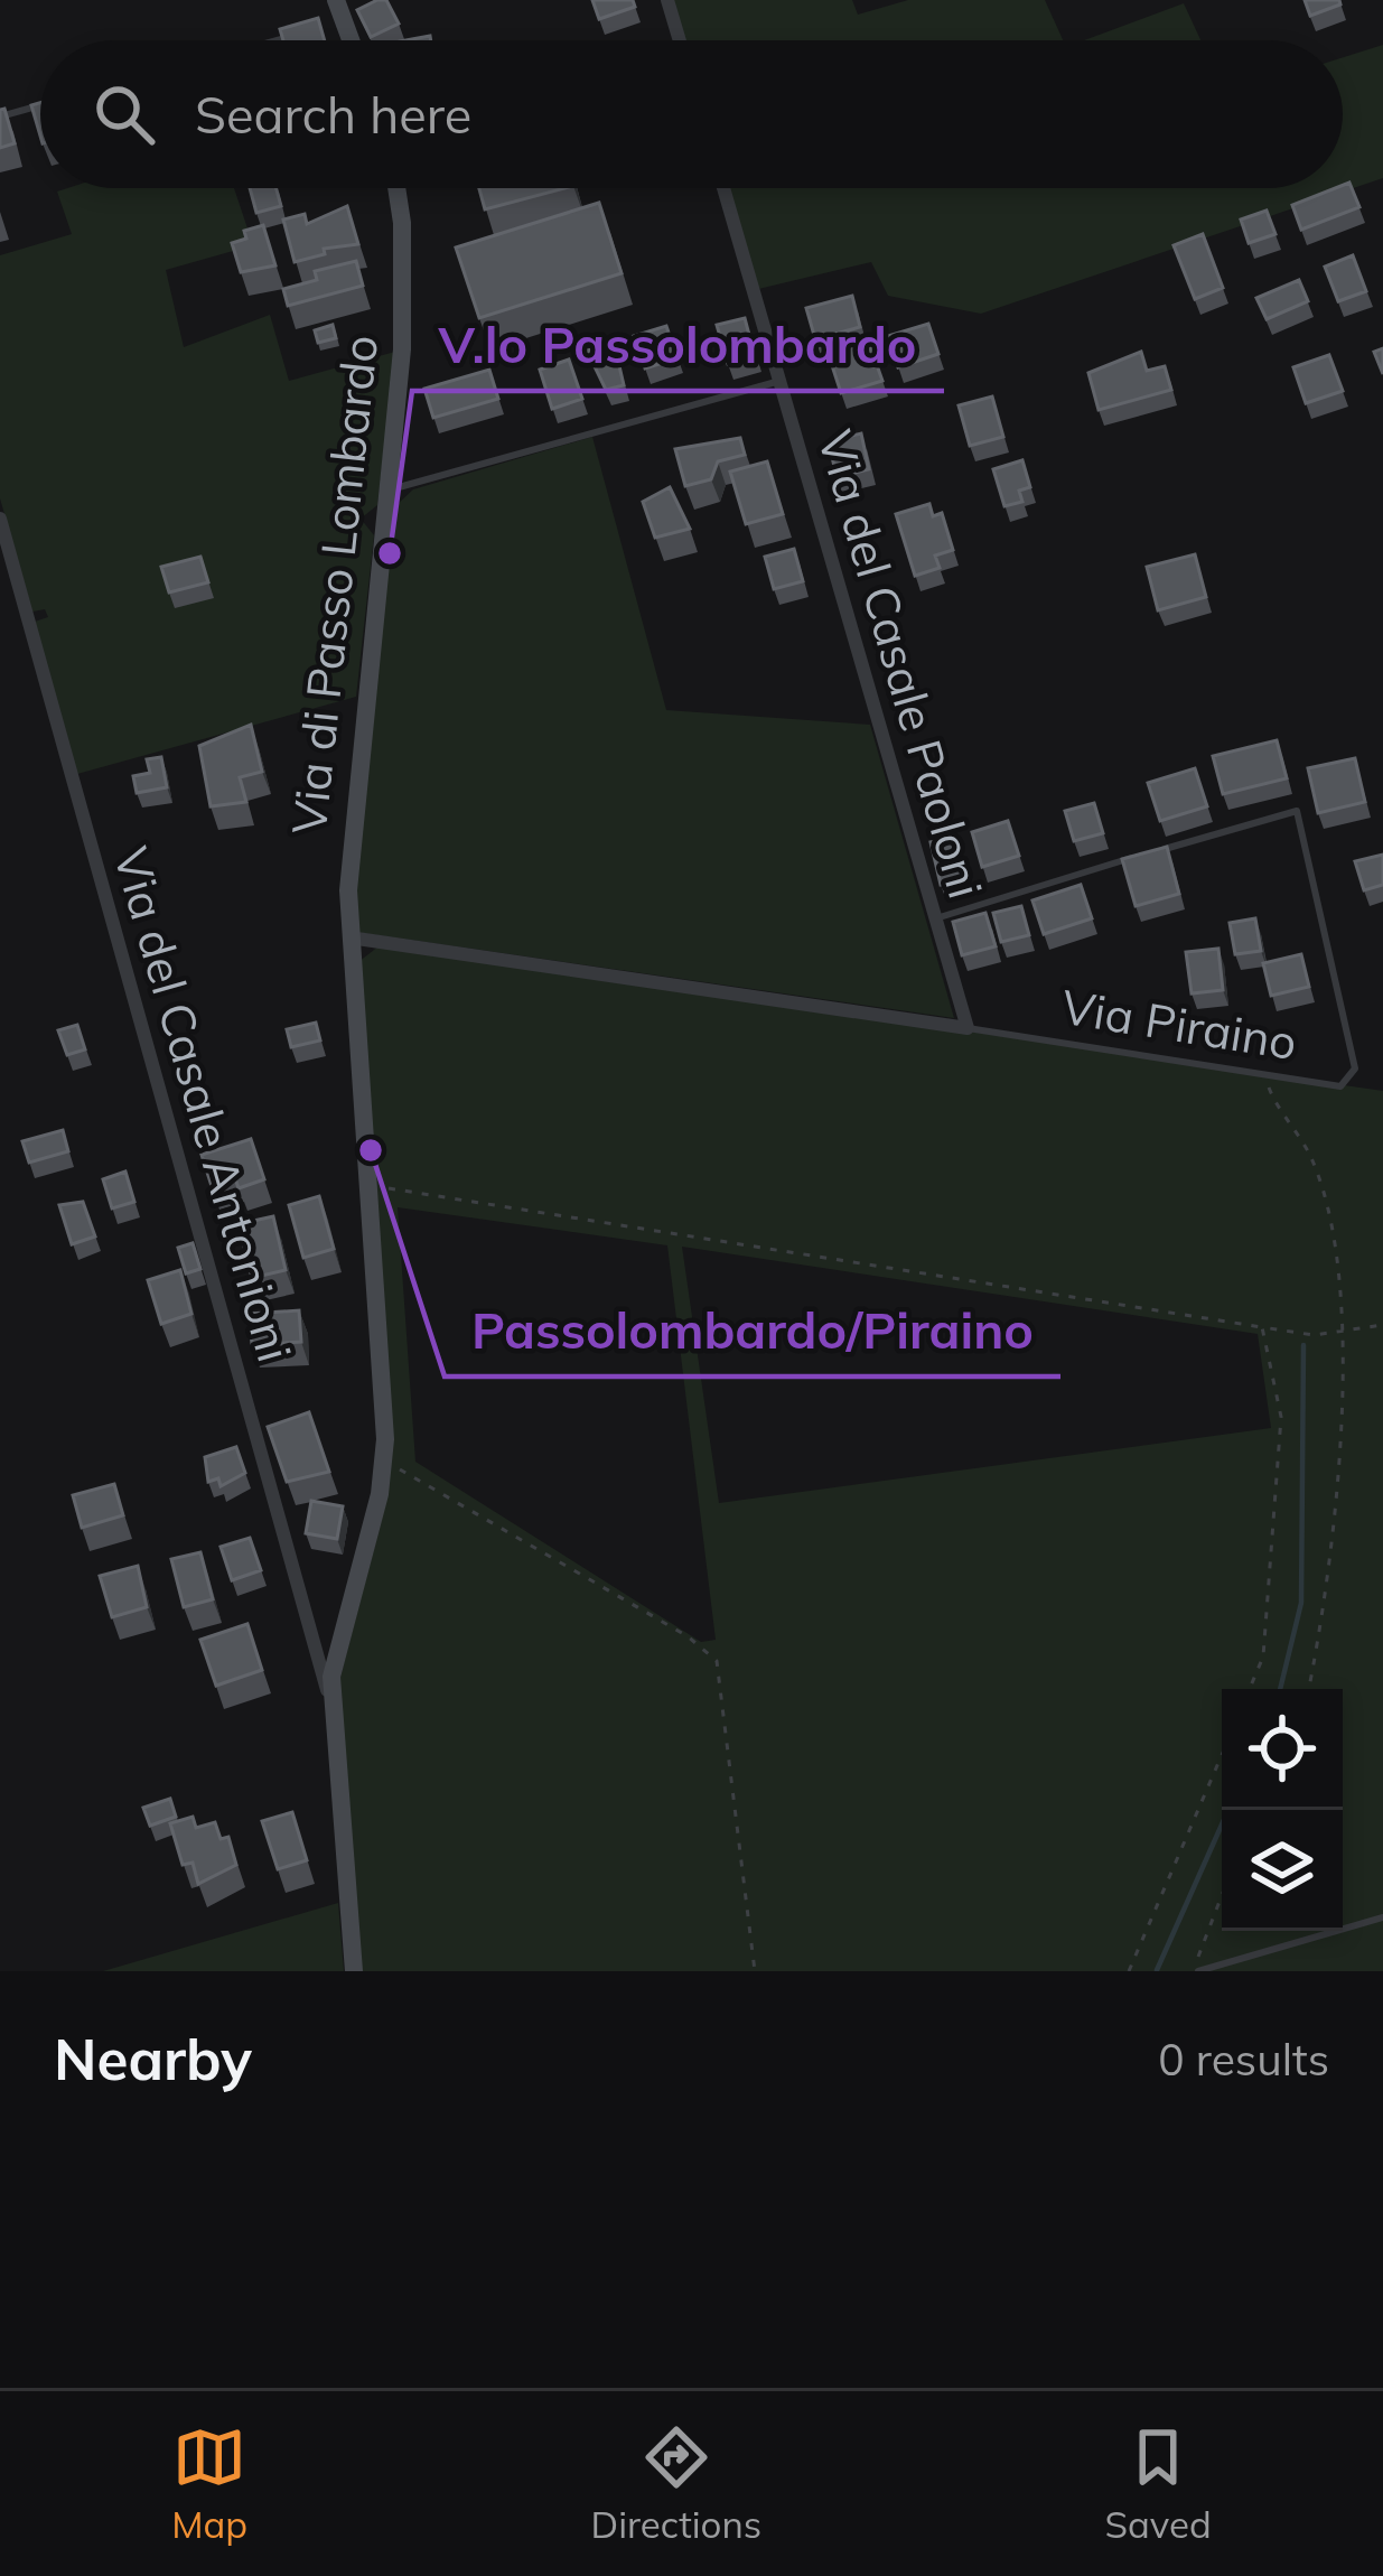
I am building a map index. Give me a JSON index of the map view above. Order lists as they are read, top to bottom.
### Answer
{
  "streets": {
    "street": [
      "Via di Passo Lombardo",
      "Via del Casale Paoloni",
      "Via Piraino",
      "Via del Casale Antonioni"
    ]
  },
  "crossings": [
    ["Via di Passo Lombardo", "Via Piraino"],
    ["Via di Passo Lombardo", "Via del Casale Antonioni"],
    ["Via del Casale Paoloni", "Via Piraino"]
  ],
  "places": ["V.lo Passolombardo", "Passolombardo/Piraino"],
  "page": {
    "search": "Search here",
    "heading": ["Nearby", "0 results"],
    "nav": ["Map", "Directions", "Saved"]
  }
}
